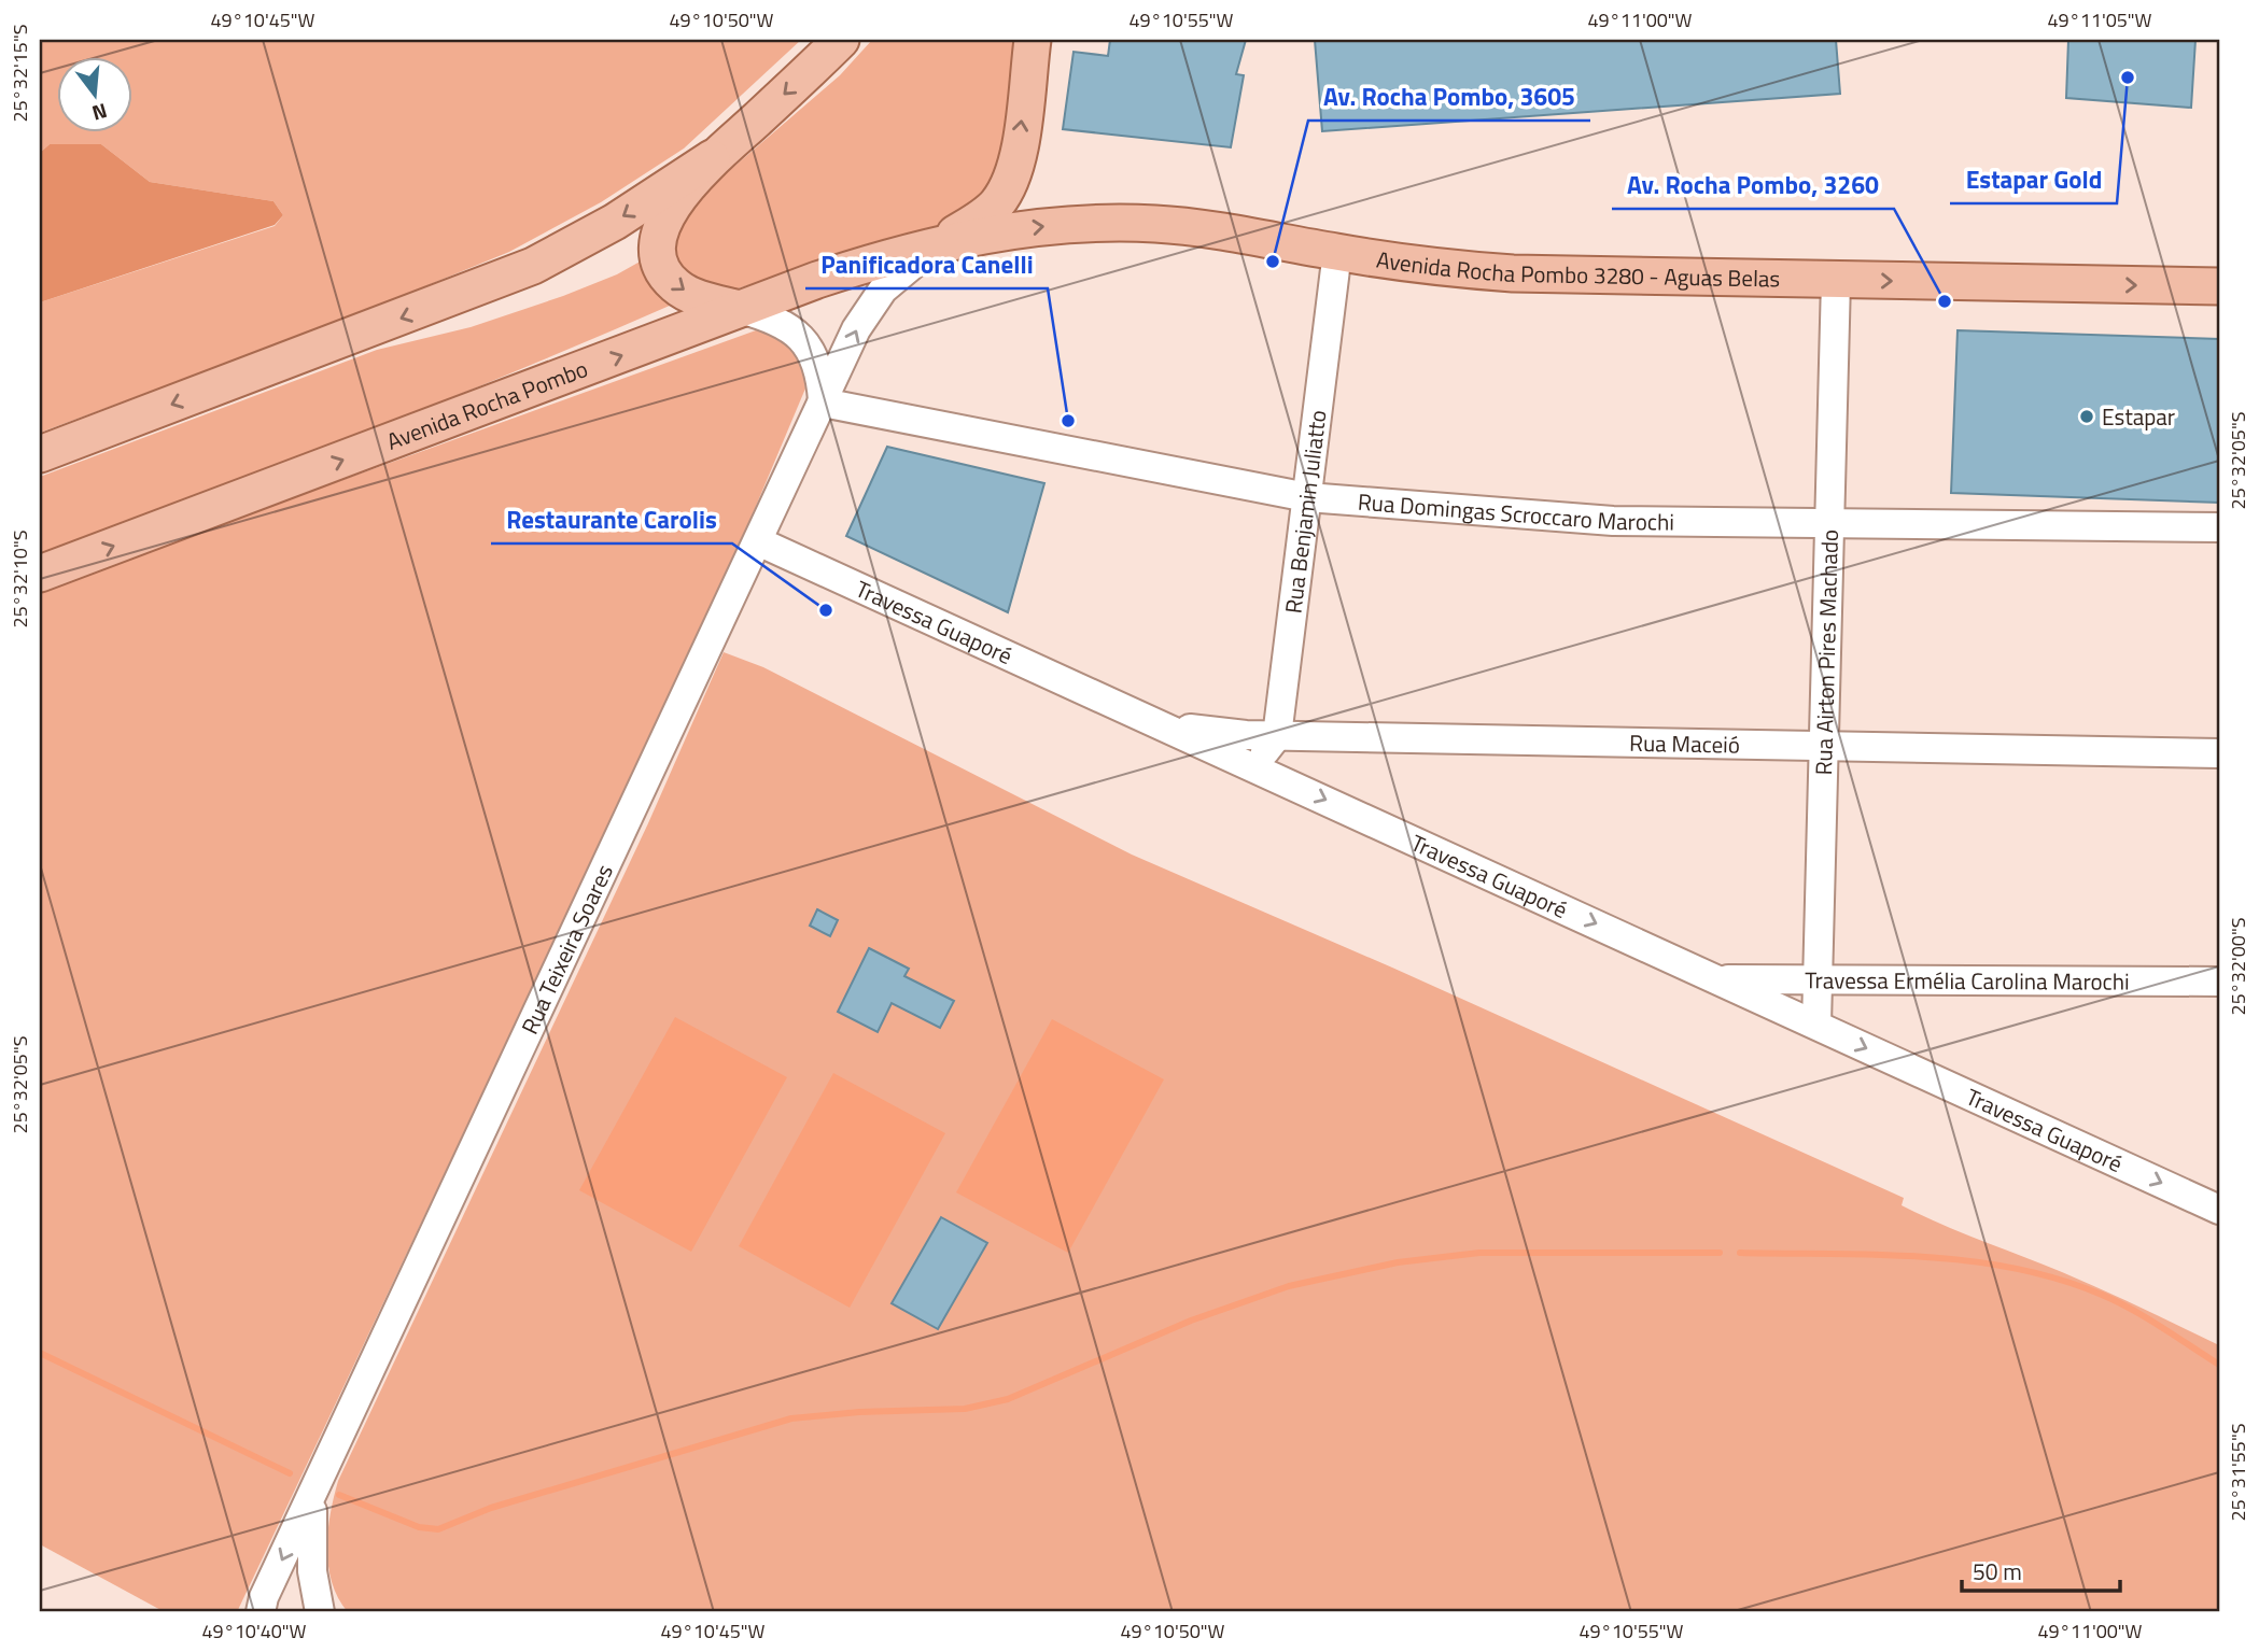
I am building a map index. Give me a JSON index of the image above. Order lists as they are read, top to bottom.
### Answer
{
  "streets": {
    "main road": ["Avenida Rocha Pombo 3280 - Aguas Belas", "Avenida Rocha Pombo", "Rua Teixeira Soares"],
    "street": [
      "Rua Domingas Scroccaro Marochi",
      "Rua Benjamin Juliatto",
      "Travessa Guaporé",
      "Rua Airton Pires Machado",
      "Rua Maceió",
      "Travessa Ermélia Carolina Marochi"
    ]
  },
  "crossings": [
    ["Avenida Rocha Pombo 3280 - Aguas Belas", "Avenida Rocha Pombo"],
    ["Avenida Rocha Pombo 3280 - Aguas Belas", "Rua Benjamin Juliatto"],
    ["Avenida Rocha Pombo 3280 - Aguas Belas", "Rua Airton Pires Machado"],
    ["Avenida Rocha Pombo 3280 - Aguas Belas", "Rua Teixeira Soares"],
    ["Avenida Rocha Pombo", "Rua Teixeira Soares"],
    ["Rua Domingas Scroccaro Marochi", "Rua Benjamin Juliatto"],
    ["Rua Domingas Scroccaro Marochi", "Rua Airton Pires Machado"],
    ["Rua Domingas Scroccaro Marochi", "Rua Teixeira Soares"],
    ["Rua Benjamin Juliatto", "Travessa Guaporé"],
    ["Rua Benjamin Juliatto", "Rua Maceió"],
    ["Travessa Guaporé", "Rua Airton Pires Machado"],
    ["Travessa Guaporé", "Rua Teixeira Soares"],
    ["Travessa Guaporé", "Travessa Ermélia Carolina Marochi"],
    ["Rua Airton Pires Machado", "Rua Maceió"],
    ["Rua Airton Pires Machado", "Travessa Ermélia Carolina Marochi"]
  ],
  "one_way": ["Avenida Rocha Pombo 3280 - Aguas Belas", "Travessa Guaporé"],
  "places": [
    "Estapar Gold",
    "Av. Rocha Pombo, 3605",
    "Av. Rocha Pombo, 3260",
    "Estapar",
    "Panificadora Canelli",
    "Restaurante Carolis"
  ],
  "scale_bar": "50 m",
  "north": "bottom",
  "coordinates": [
    "49°10'45\"W",
    "49°10'50\"W",
    "49°10'55\"W",
    "49°11'00\"W",
    "49°11'05\"W",
    "25°32'15\"S",
    "25°32'05\"S",
    "25°32'10\"S",
    "25°32'00\"S",
    "25°31'55\"S",
    "49°10'40\"W"
  ]
}
